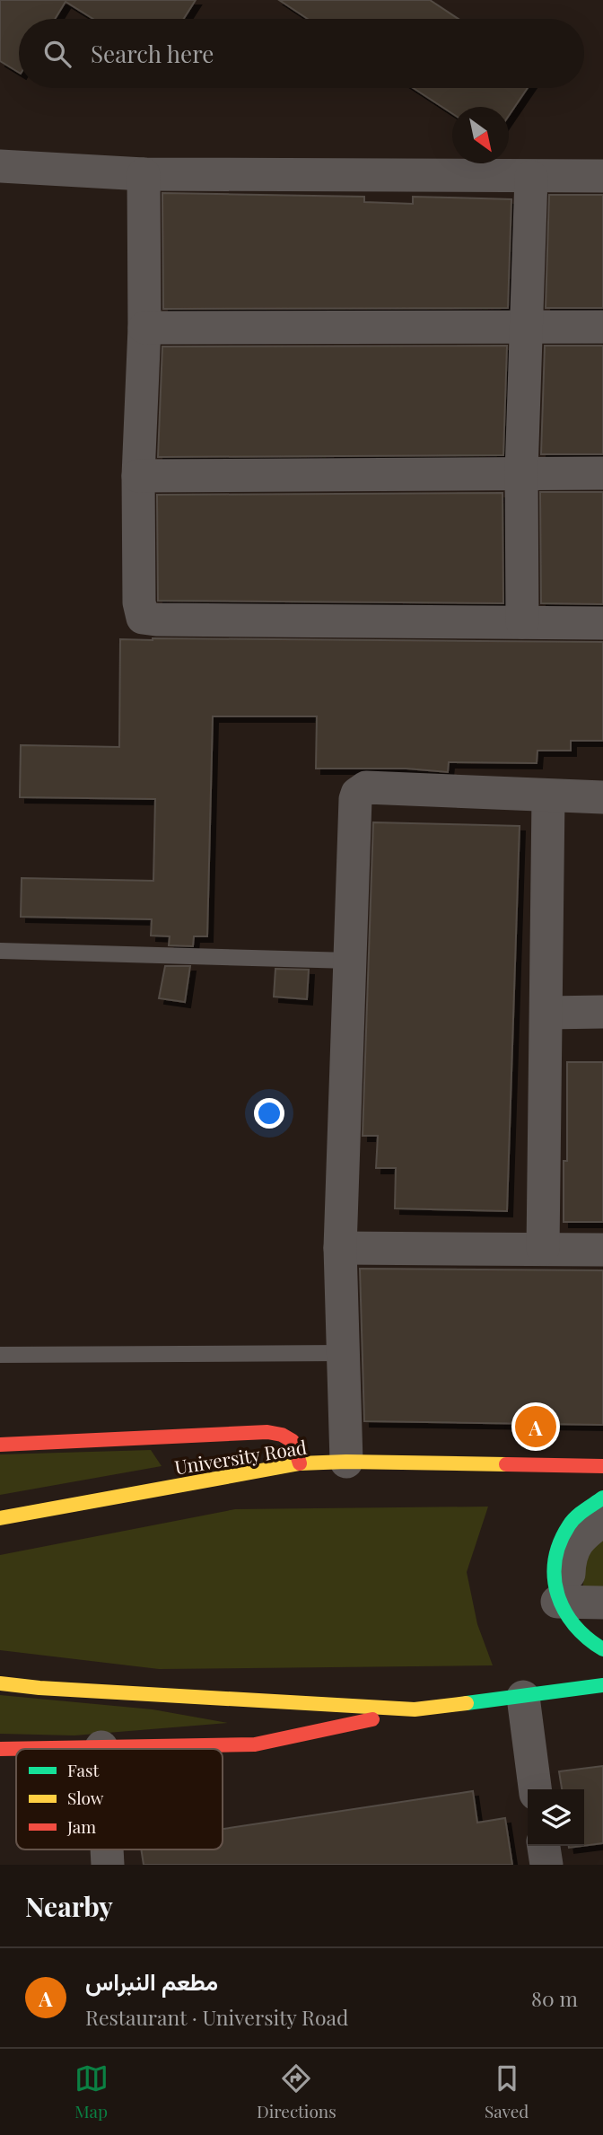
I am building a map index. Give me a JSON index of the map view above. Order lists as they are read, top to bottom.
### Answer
{
  "streets": {
    "highway": ["University Road"]
  },
  "legend": ["Fast", "Slow", "Jam"],
  "north": "bottom right",
  "page": {
    "search": "Search here",
    "pins": "A",
    "heading": "Nearby",
    "list": [
      {
        "mark": "A",
        "name": "مطعم النبراس",
        "note": "Restaurant · University Road",
        "value": "80 m"
      }
    ],
    "nav": ["Map", "Directions", "Saved"]
  }
}
